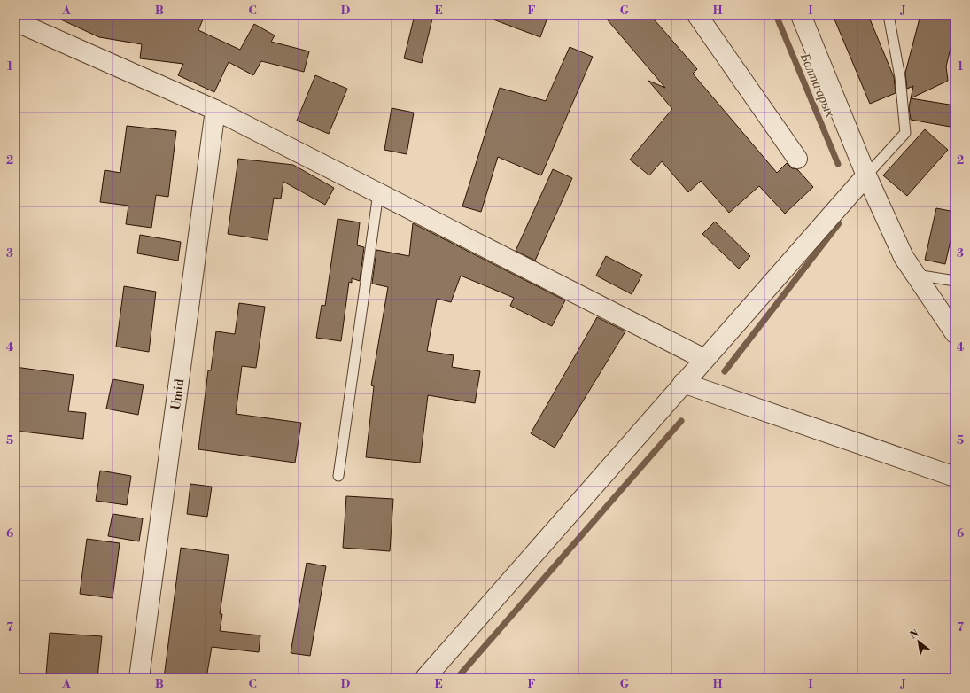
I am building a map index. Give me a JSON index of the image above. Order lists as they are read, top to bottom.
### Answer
{
  "streets": {
    "street": ["Umid"]
  },
  "water": ["Балта арык"],
  "north": "top left",
  "grid": {
    "columns": [
      "A",
      "B",
      "C",
      "D",
      "E",
      "F",
      "G",
      "H",
      "I",
      "J"
    ],
    "rows": [
      "1",
      "2",
      "3",
      "4",
      "5",
      "6",
      "7"
    ]
  }
}
